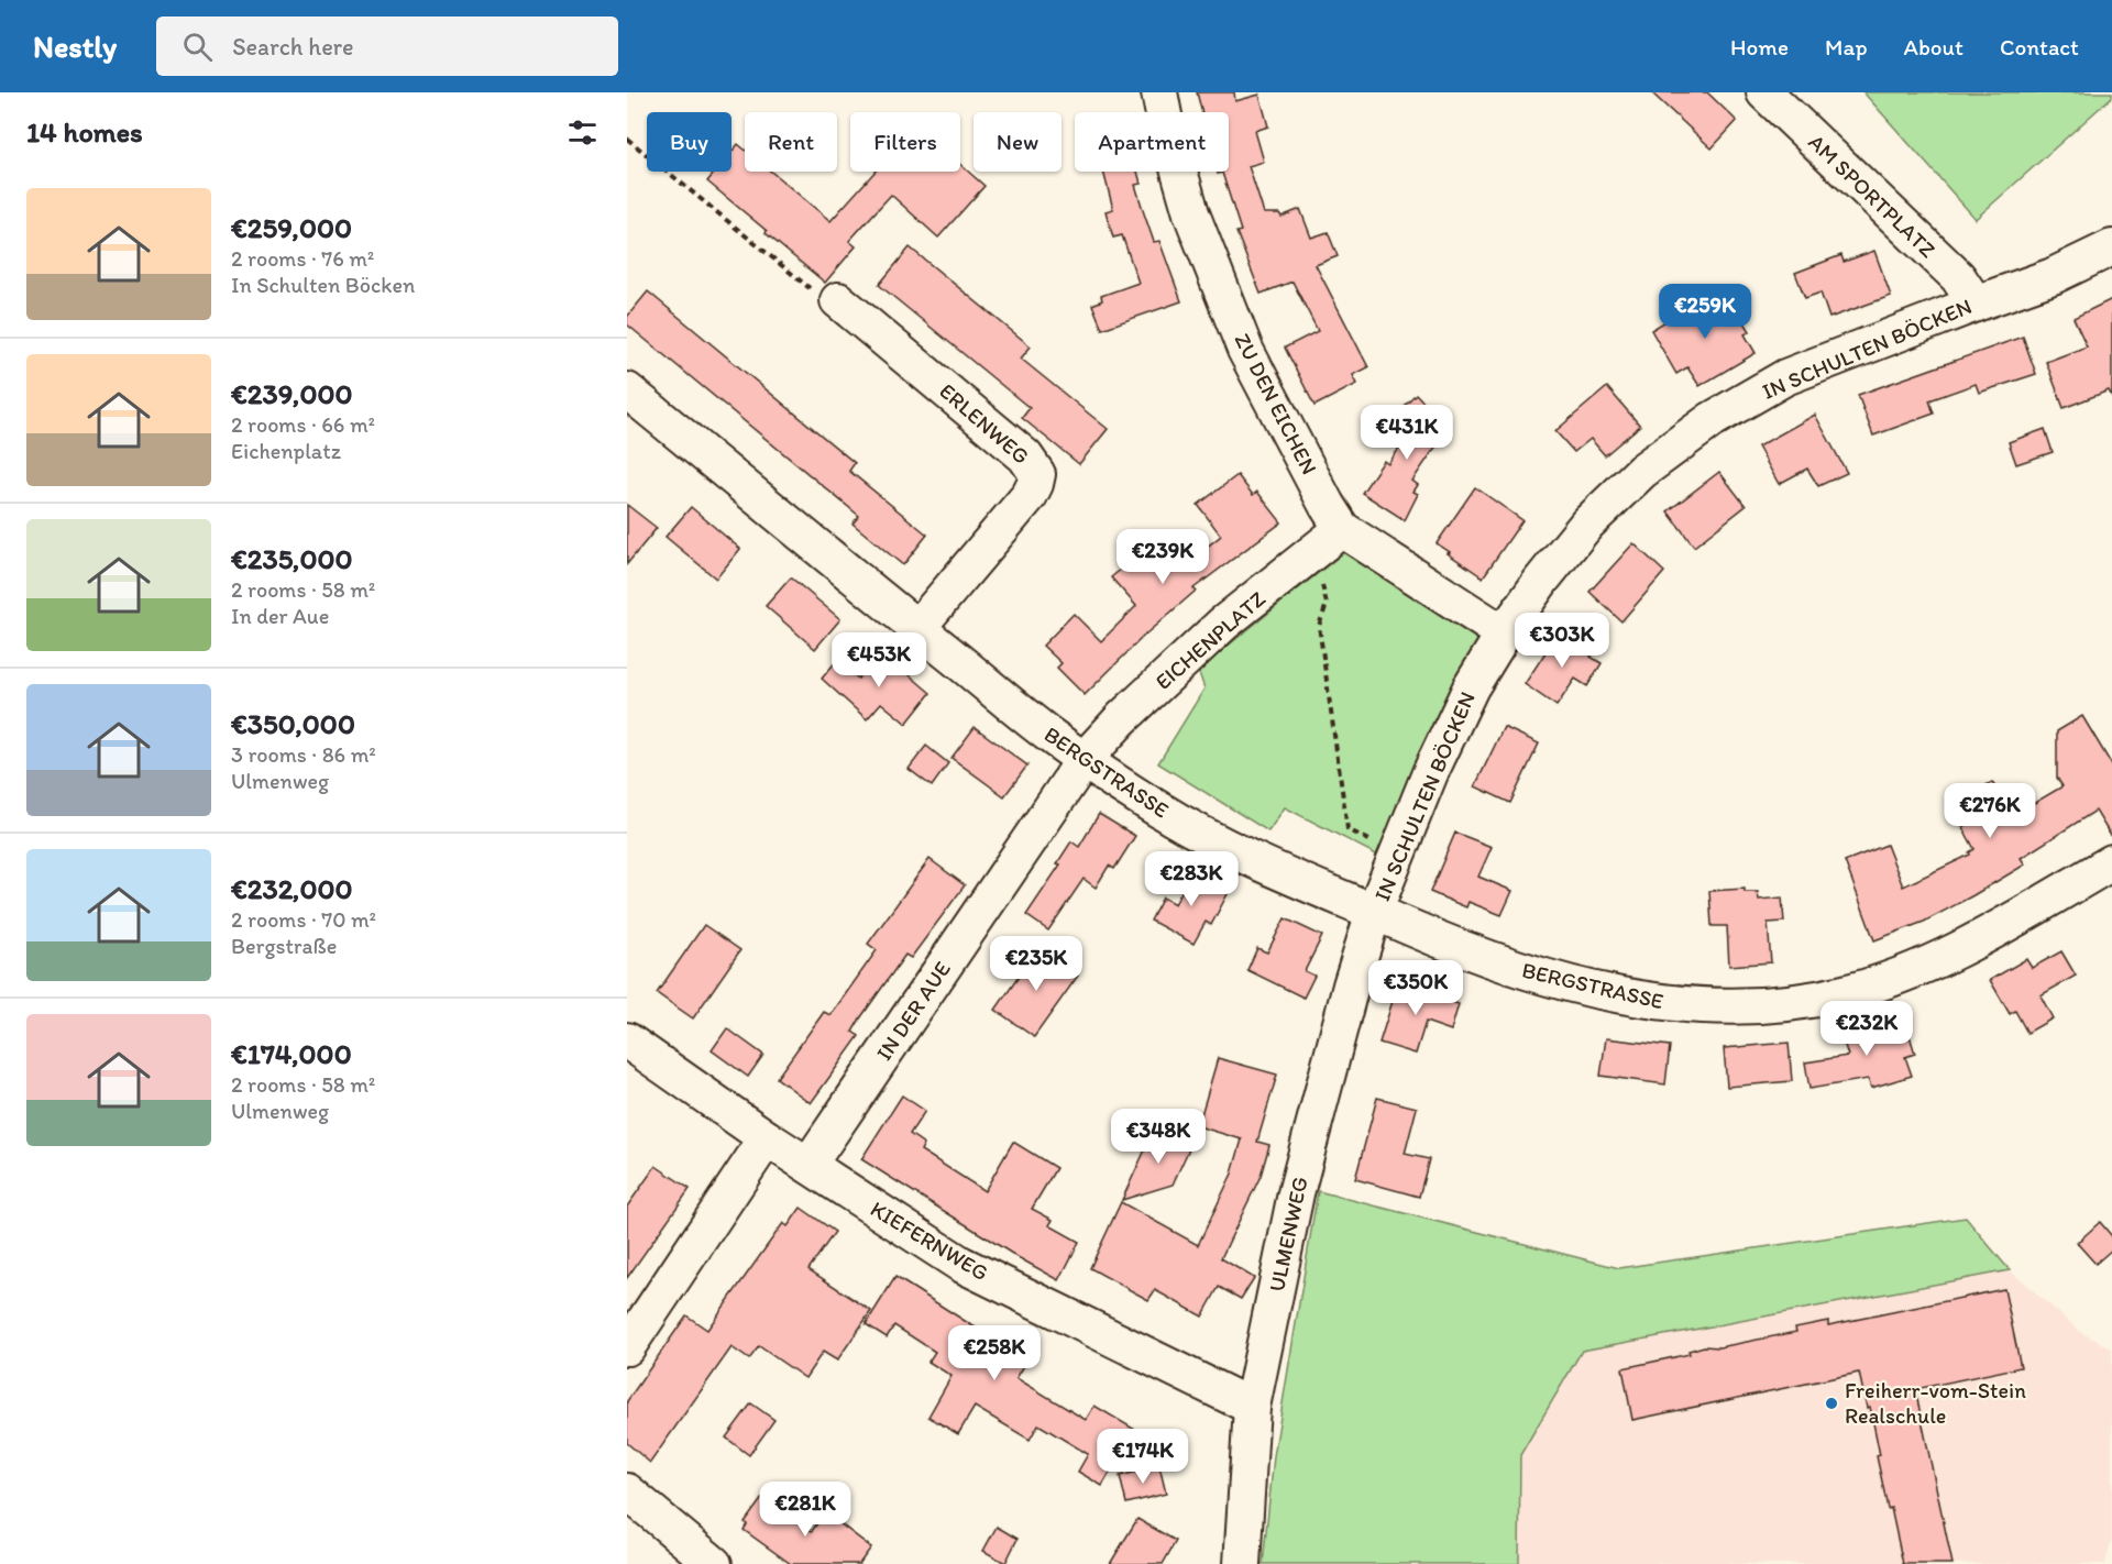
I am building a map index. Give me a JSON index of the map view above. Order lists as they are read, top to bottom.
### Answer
{
  "streets": {
    "street": [
      "AM SPORTPLATZ",
      "IN SCHULTEN BÖCKEN",
      "ZU DEN EICHEN",
      "ERLENWEG",
      "EICHENPLATZ",
      "BERGSTRASSE",
      "IN DER AUE",
      "ULMENWEG",
      "KIEFERNWEG"
    ]
  },
  "crossings": [
    ["AM SPORTPLATZ", "IN SCHULTEN BÖCKEN"],
    ["IN SCHULTEN BÖCKEN", "ZU DEN EICHEN"],
    ["IN SCHULTEN BÖCKEN", "BERGSTRASSE"],
    ["IN SCHULTEN BÖCKEN", "ULMENWEG"],
    ["ZU DEN EICHEN", "EICHENPLATZ"],
    ["ERLENWEG", "BERGSTRASSE"],
    ["EICHENPLATZ", "BERGSTRASSE"],
    ["EICHENPLATZ", "IN DER AUE"],
    ["BERGSTRASSE", "IN DER AUE"],
    ["BERGSTRASSE", "ULMENWEG"],
    ["IN DER AUE", "KIEFERNWEG"],
    ["ULMENWEG", "KIEFERNWEG"]
  ],
  "places": ["Freiherr-vom-Stein Realschule"],
  "page": {
    "header": "Nestly",
    "search": "Search here",
    "nav": [
      "Home",
      "Map",
      "About",
      "Contact"
    ],
    "heading": "14 homes",
    "chip": [
      "Buy",
      "Rent",
      "Filters",
      "New",
      "Apartment"
    ],
    "list": [
      {
        "name": "€259,000",
        "note": "2 rooms · 76 m² · In Schulten Böcken"
      },
      {
        "name": "€239,000",
        "note": "2 rooms · 66 m² · Eichenplatz"
      },
      {
        "name": "€235,000",
        "note": "2 rooms · 58 m² · In der Aue"
      },
      {
        "name": "€350,000",
        "note": "3 rooms · 86 m² · Ulmenweg"
      },
      {
        "name": "€232,000",
        "note": "2 rooms · 70 m² · Bergstraße"
      },
      {
        "name": "€174,000",
        "note": "2 rooms · 58 m² · Ulmenweg"
      }
    ],
    "price": [
      "€259K",
      "€431K",
      "€239K",
      "€303K",
      "€453K",
      "€276K",
      "€283K",
      "€235K",
      "€350K",
      "€232K",
      "€348K",
      "€258K",
      "€174K",
      "€281K"
    ]
  }
}
